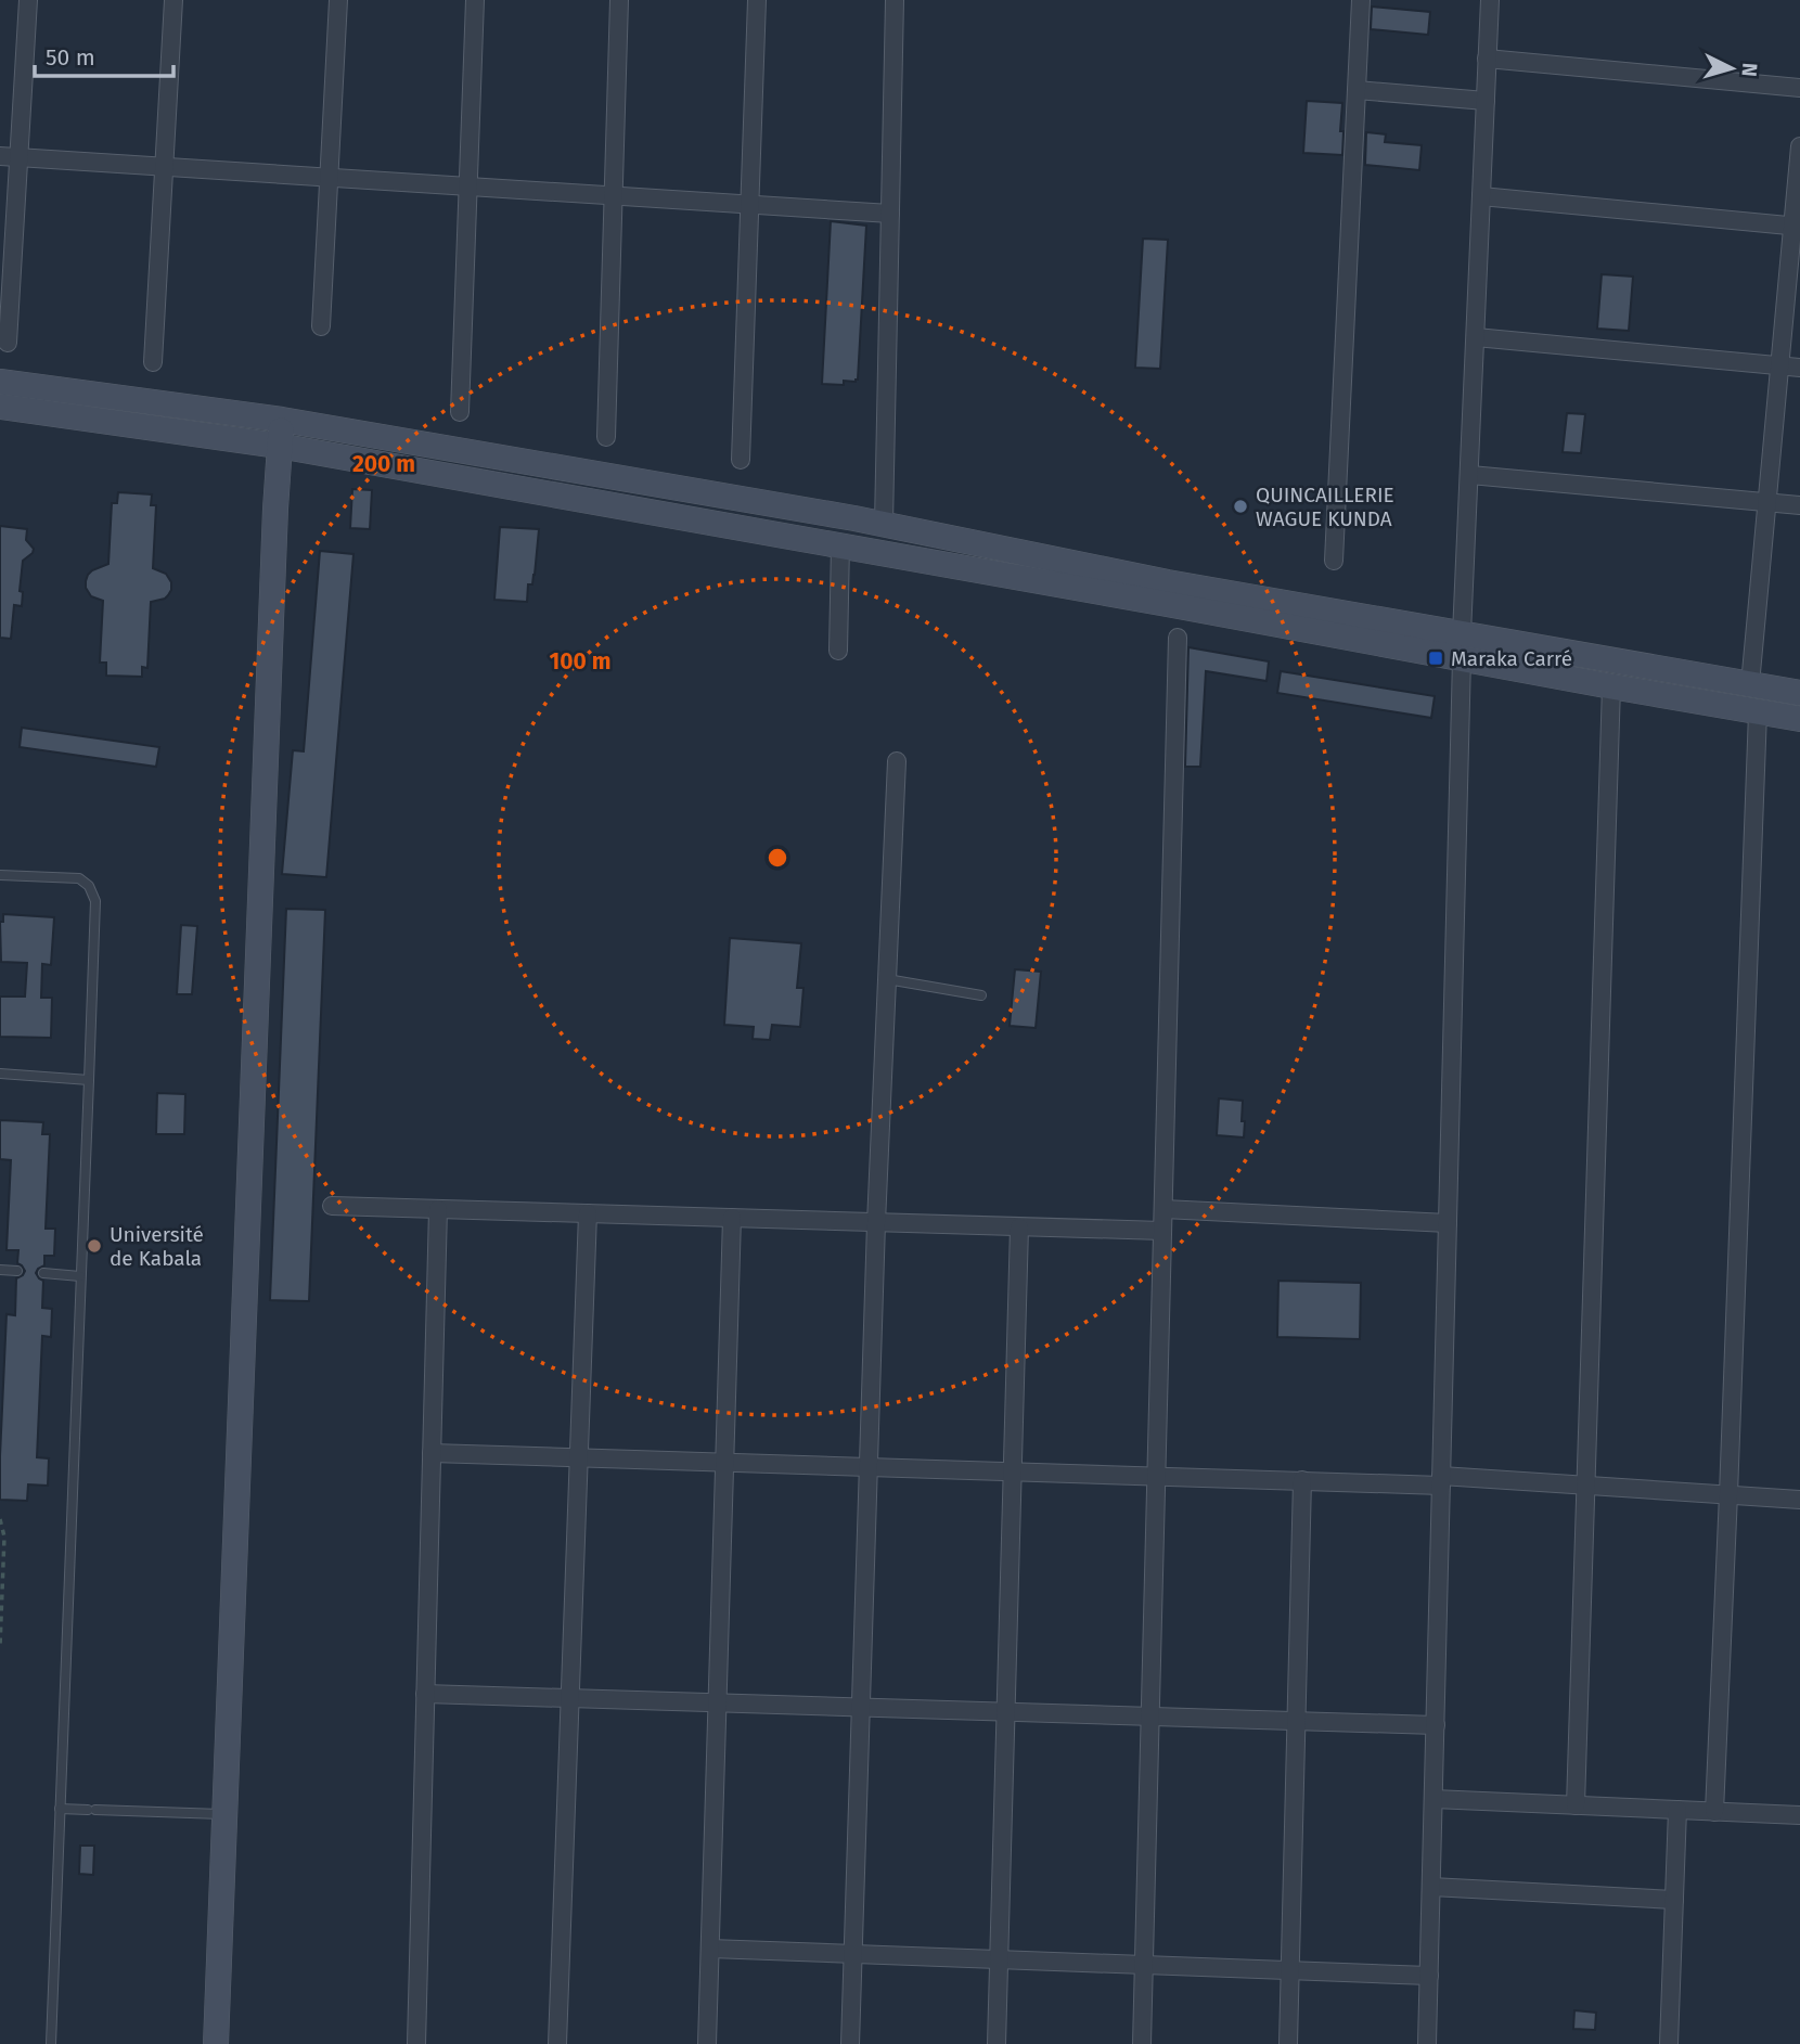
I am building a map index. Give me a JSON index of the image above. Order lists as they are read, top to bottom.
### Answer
{
  "places": {
    "other": ["QUINCAILLERIE WAGUE KUNDA", "Université de Kabala"],
    "transit": ["Maraka Carré"]
  },
  "scale_bar": "50 m",
  "north": "right",
  "rings": ["200 m", "100 m"]
}
